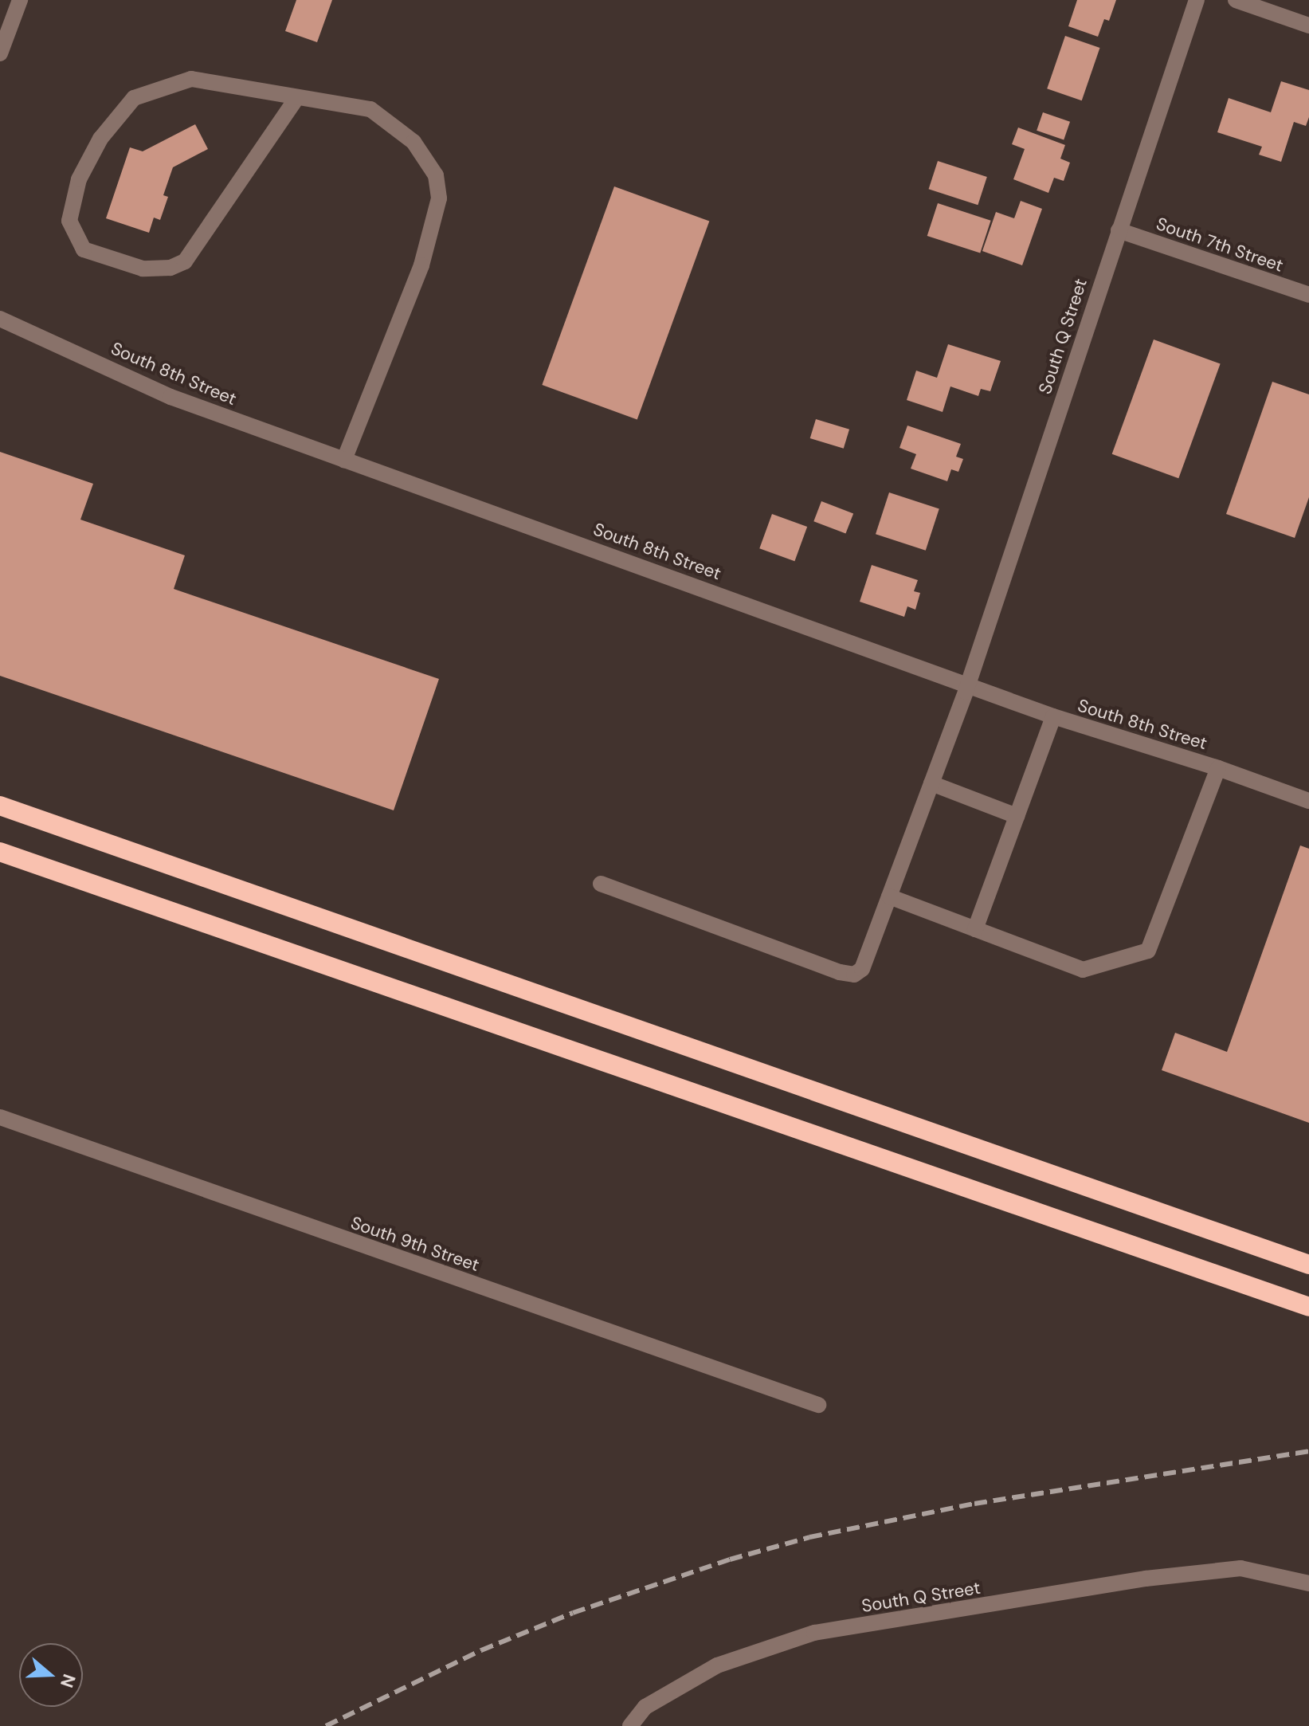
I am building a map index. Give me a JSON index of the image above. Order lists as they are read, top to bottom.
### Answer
{
  "streets": {
    "street": [
      "South 7th Street",
      "South Q Street",
      "South 8th Street",
      "South 9th Street"
    ]
  },
  "crossings": [
    ["South 7th Street", "South Q Street"],
    ["South Q Street", "South 8th Street"]
  ],
  "north": "right"
}
